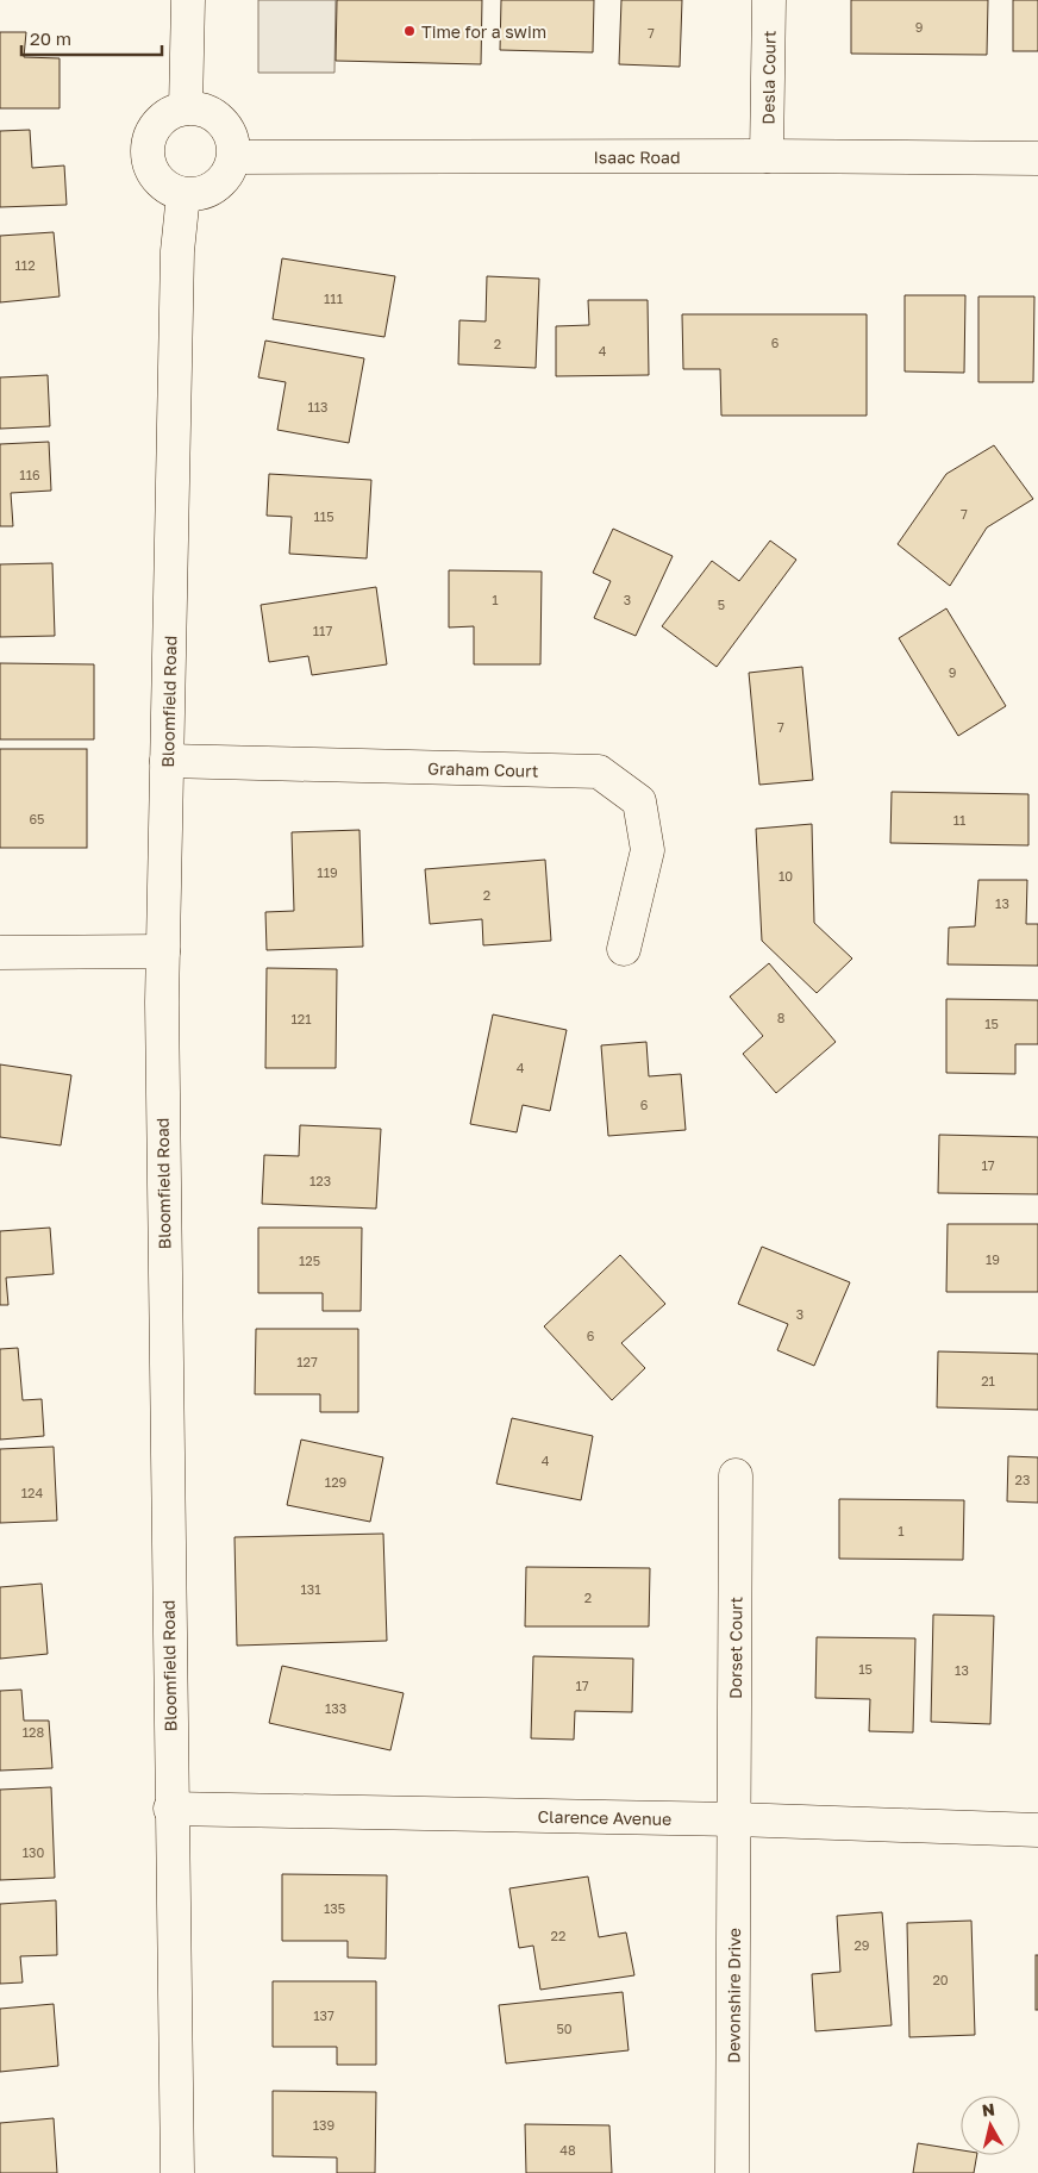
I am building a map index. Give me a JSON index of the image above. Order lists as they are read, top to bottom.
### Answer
{
  "streets": {
    "street": [
      "Desla Court",
      "Isaac Road",
      "Bloomfield Road",
      "Graham Court",
      "Dorset Court",
      "Clarence Avenue",
      "Devonshire Drive"
    ]
  },
  "crossings": [
    ["Desla Court", "Isaac Road"],
    ["Isaac Road", "Bloomfield Road"],
    ["Bloomfield Road", "Graham Court"],
    ["Bloomfield Road", "Clarence Avenue"],
    ["Dorset Court", "Clarence Avenue"],
    ["Dorset Court", "Devonshire Drive"],
    ["Clarence Avenue", "Devonshire Drive"]
  ],
  "places": ["Time for a swim"],
  "house_numbers": [
    "9",
    "7",
    "112",
    "111",
    "6",
    "2",
    "4",
    "113",
    "116",
    "7",
    "115",
    "1",
    "3",
    "5",
    "117",
    "9",
    "7",
    "65",
    "11",
    "119",
    "10",
    "2",
    "13",
    "8",
    "121",
    "15",
    "4",
    "6",
    "17",
    "123",
    "19",
    "125",
    "3",
    "6",
    "127",
    "21",
    "4",
    "23",
    "129",
    "124",
    "1",
    "131",
    "2",
    "15",
    "13",
    "17",
    "133",
    "128",
    "130",
    "135",
    "22",
    "29",
    "20",
    "137",
    "50",
    "139",
    "48"
  ],
  "scale_bar": "20 m",
  "north": "top"
}
